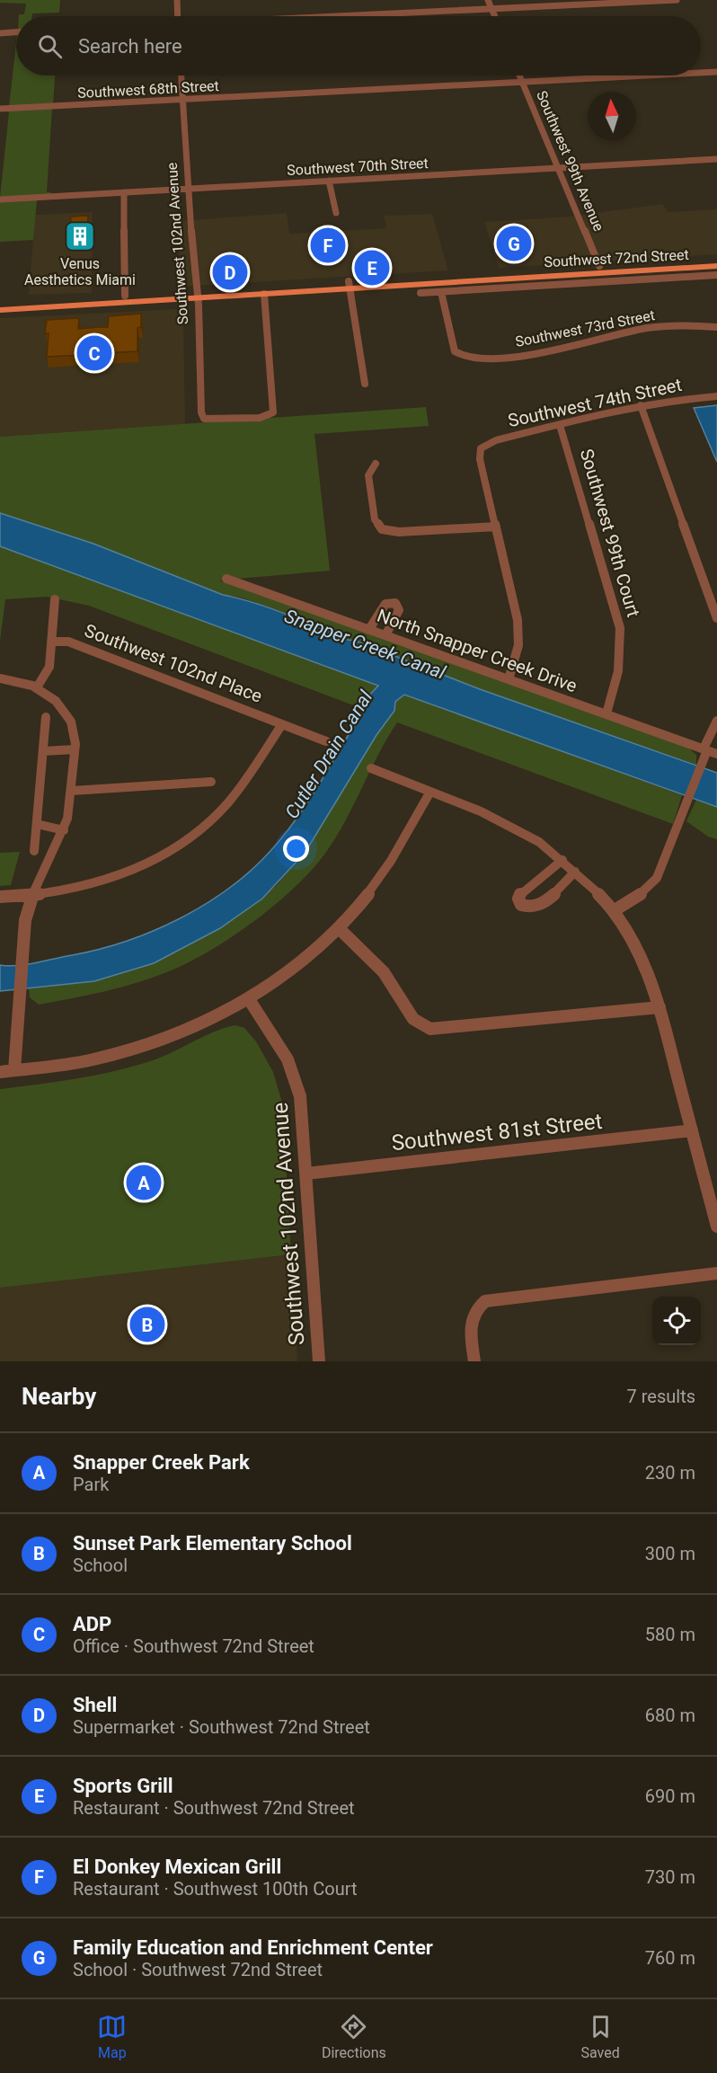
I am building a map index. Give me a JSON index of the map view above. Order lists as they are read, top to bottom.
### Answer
{
  "streets": {
    "main road": ["Southwest 72nd Street"],
    "street": [
      "Southwest 68th Street",
      "Southwest 99th Avenue",
      "Southwest 70th Street",
      "Southwest 102nd Avenue",
      "Southwest 73rd Street",
      "Southwest 74th Street",
      "Southwest 99th Court",
      "North Snapper Creek Drive",
      "Southwest 102nd Place",
      "Southwest 81st Street"
    ]
  },
  "crossings": [
    ["Southwest 68th Street", "Southwest 99th Avenue"],
    ["Southwest 68th Street", "Southwest 102nd Avenue"],
    ["Southwest 99th Avenue", "Southwest 70th Street"],
    ["Southwest 99th Avenue", "Southwest 72nd Street"],
    ["Southwest 70th Street", "Southwest 102nd Avenue"],
    ["Southwest 102nd Avenue", "Southwest 72nd Street"],
    ["Southwest 102nd Avenue", "Southwest 81st Street"],
    ["Southwest 72nd Street", "Southwest 73rd Street"],
    ["Southwest 74th Street", "Southwest 99th Court"],
    ["Southwest 99th Court", "North Snapper Creek Drive"]
  ],
  "water": ["Snapper Creek Canal", "Cutler Drain Canal"],
  "places": {
    "building": ["Venus Aesthetics Miami"]
  },
  "north": "top",
  "page": {
    "search": "Search here",
    "pins": [
      "G",
      "F",
      "E",
      "D",
      "C",
      "A",
      "B"
    ],
    "heading": ["Nearby", "7 results"],
    "list": [
      {
        "mark": "A",
        "name": "Snapper Creek Park",
        "note": "Park",
        "value": "230 m"
      },
      {
        "mark": "B",
        "name": "Sunset Park Elementary School",
        "note": "School",
        "value": "300 m"
      },
      {
        "mark": "C",
        "name": "ADP",
        "note": "Office · Southwest 72nd Street",
        "value": "580 m"
      },
      {
        "mark": "D",
        "name": "Shell",
        "note": "Supermarket · Southwest 72nd Street",
        "value": "680 m"
      },
      {
        "mark": "E",
        "name": "Sports Grill",
        "note": "Restaurant · Southwest 72nd Street",
        "value": "690 m"
      },
      {
        "mark": "F",
        "name": "El Donkey Mexican Grill",
        "note": "Restaurant · Southwest 100th Court",
        "value": "730 m"
      },
      {
        "mark": "G",
        "name": "Family Education and Enrichment Center",
        "note": "School · Southwest 72nd Street",
        "value": "760 m"
      }
    ],
    "nav": ["Map", "Directions", "Saved"]
  }
}
